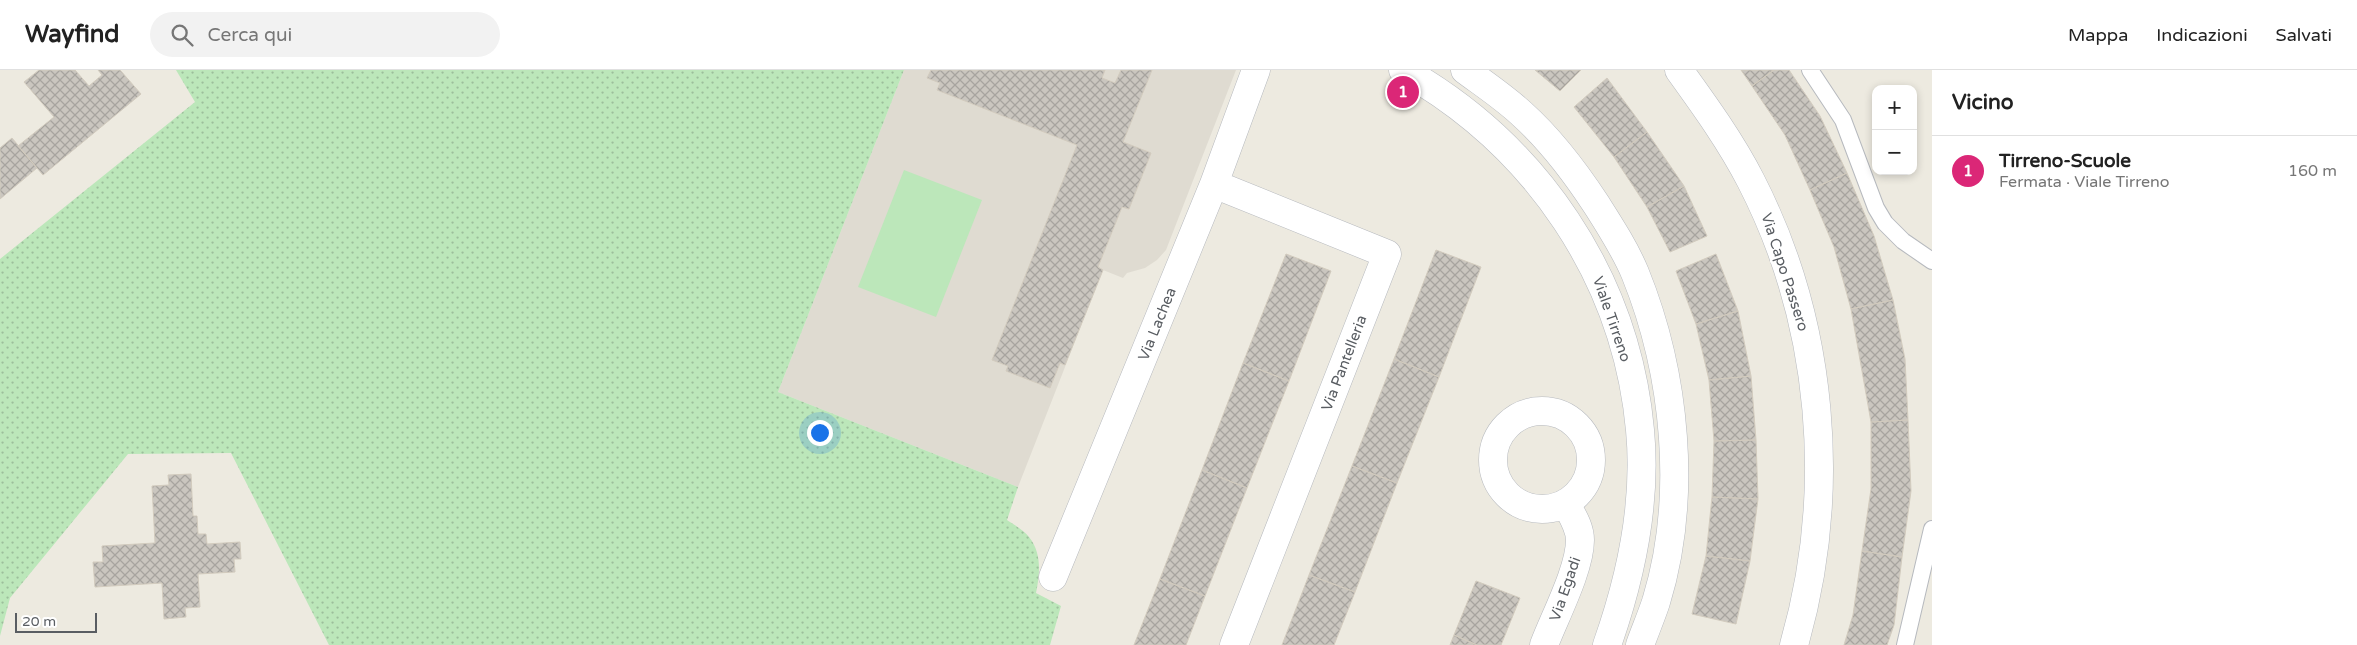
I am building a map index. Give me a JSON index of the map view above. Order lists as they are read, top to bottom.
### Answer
{
  "streets": {
    "street": [
      "Via Capo Passero",
      "Viale Tirreno",
      "Via Lachea",
      "Via Pantelleria",
      "Via Egadi"
    ]
  },
  "crossings": [
    ["Via Lachea", "Via Pantelleria"]
  ],
  "scale_bar": "20 m",
  "page": {
    "header": "Wayfind",
    "search": "Cerca qui",
    "nav": ["Mappa", "Indicazioni", "Salvati"],
    "heading": "Vicino",
    "pins": "1",
    "map_buttons": ["+", "−"],
    "list": [
      {
        "mark": "1",
        "name": "Tirreno-Scuole",
        "note": "Fermata · Viale Tirreno",
        "value": "160 m"
      }
    ],
    "scale": "20 m"
  }
}
